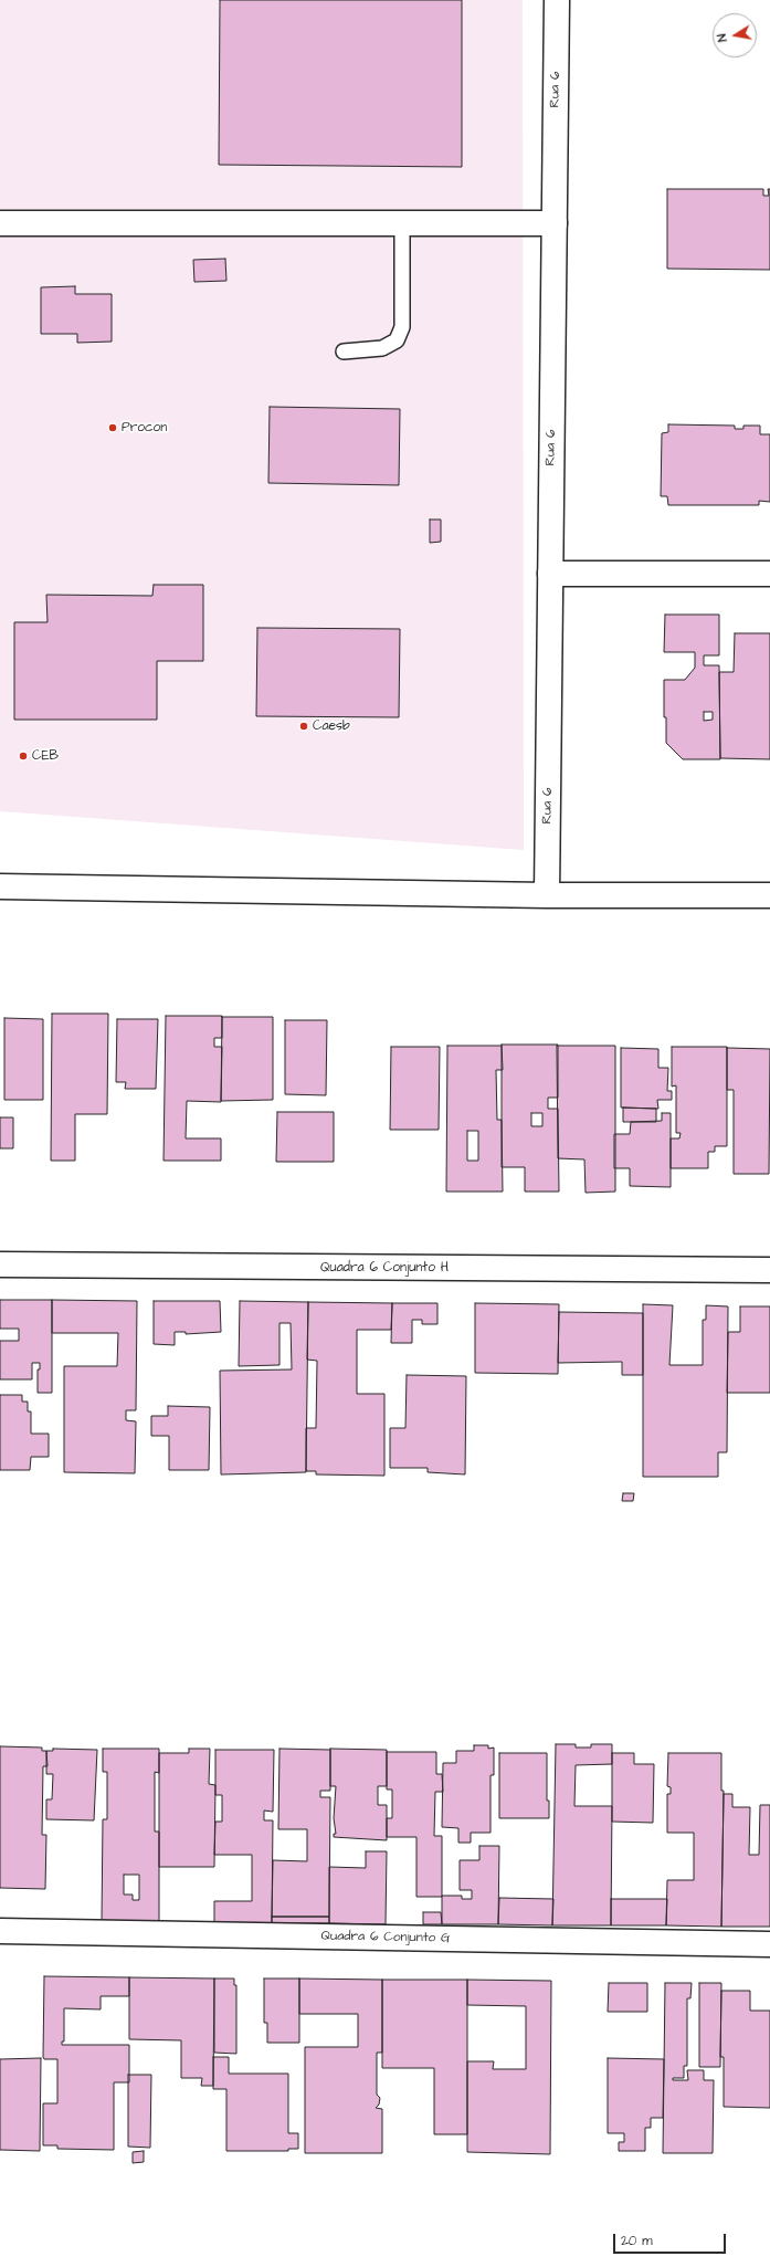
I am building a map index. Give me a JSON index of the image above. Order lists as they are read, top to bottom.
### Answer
{
  "streets": {
    "street": ["Rua 6", "Quadra 6 Conjunto H", "Quadra 6 Conjunto G"]
  },
  "places": ["Procon", "Caesb", "CEB"],
  "scale_bar": "20 m",
  "north": "left"
}
